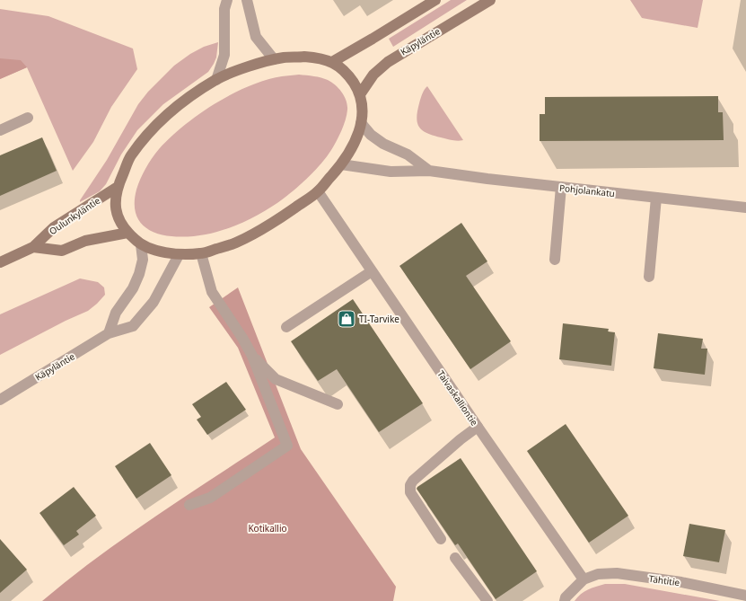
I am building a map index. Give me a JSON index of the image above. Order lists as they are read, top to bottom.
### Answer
{
  "streets": {
    "main road": ["Käpyläntie", "Oulunkyläntie"],
    "street": ["Pohjolankatu", "Taivaskalliontie", "Tähtitie"]
  },
  "crossings": [
    ["Taivaskalliontie", "Tähtitie"]
  ],
  "parks": ["Kotikallio"],
  "places": {
    "shop": ["TI-Tarvike"]
  }
}
